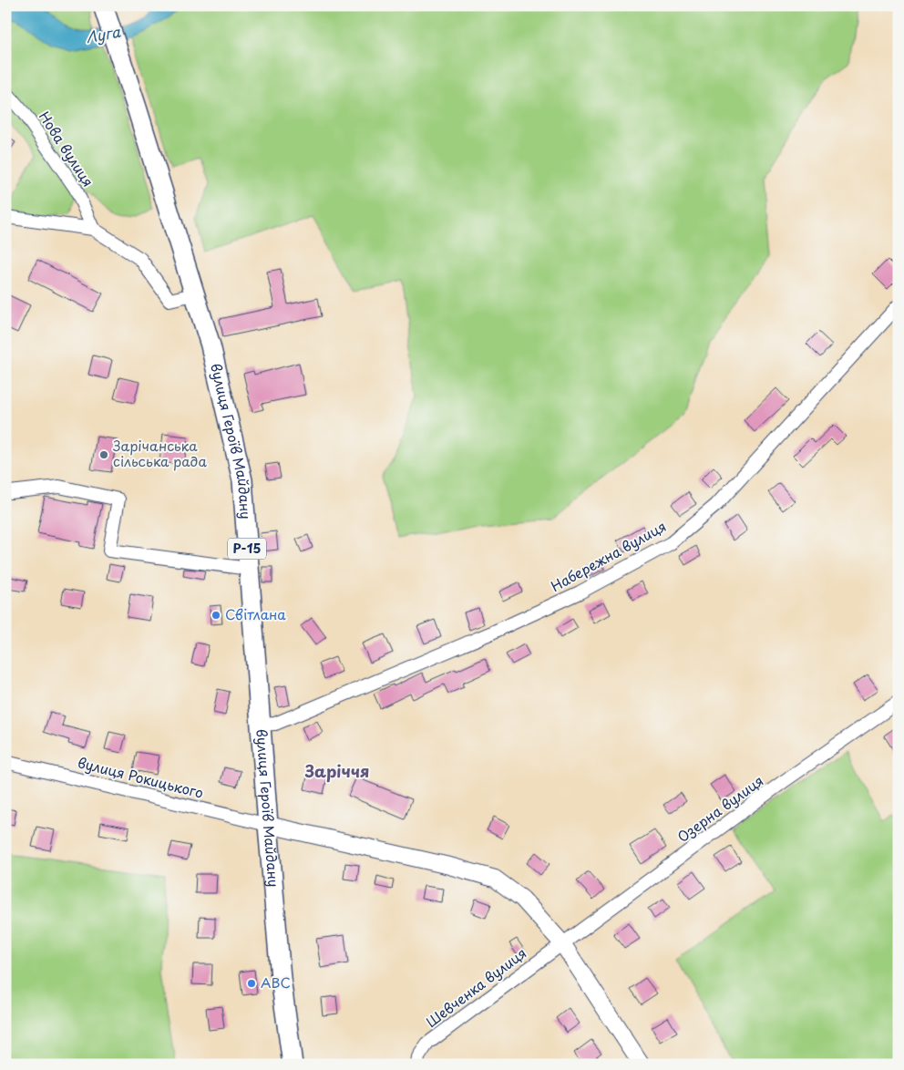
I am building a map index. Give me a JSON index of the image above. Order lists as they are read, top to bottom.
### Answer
{
  "streets": {
    "main road": ["вулиця Героїв Майдану", "Р-15"],
    "street": [
      "Нова вулиця",
      "Набережна вулиця",
      "вулиця Рокицького",
      "Озерна вулиця",
      "Шевченка вулиця"
    ]
  },
  "crossings": [
    ["вулиця Героїв Майдану", "Набережна вулиця"],
    ["вулиця Героїв Майдану", "вулиця Рокицького"],
    ["Озерна вулиця", "Шевченка вулиця"]
  ],
  "districts": ["Заріччя"],
  "water": ["Луга"],
  "places": ["Зарічанська сільська рада", "Світлана", "ABC"]
}
